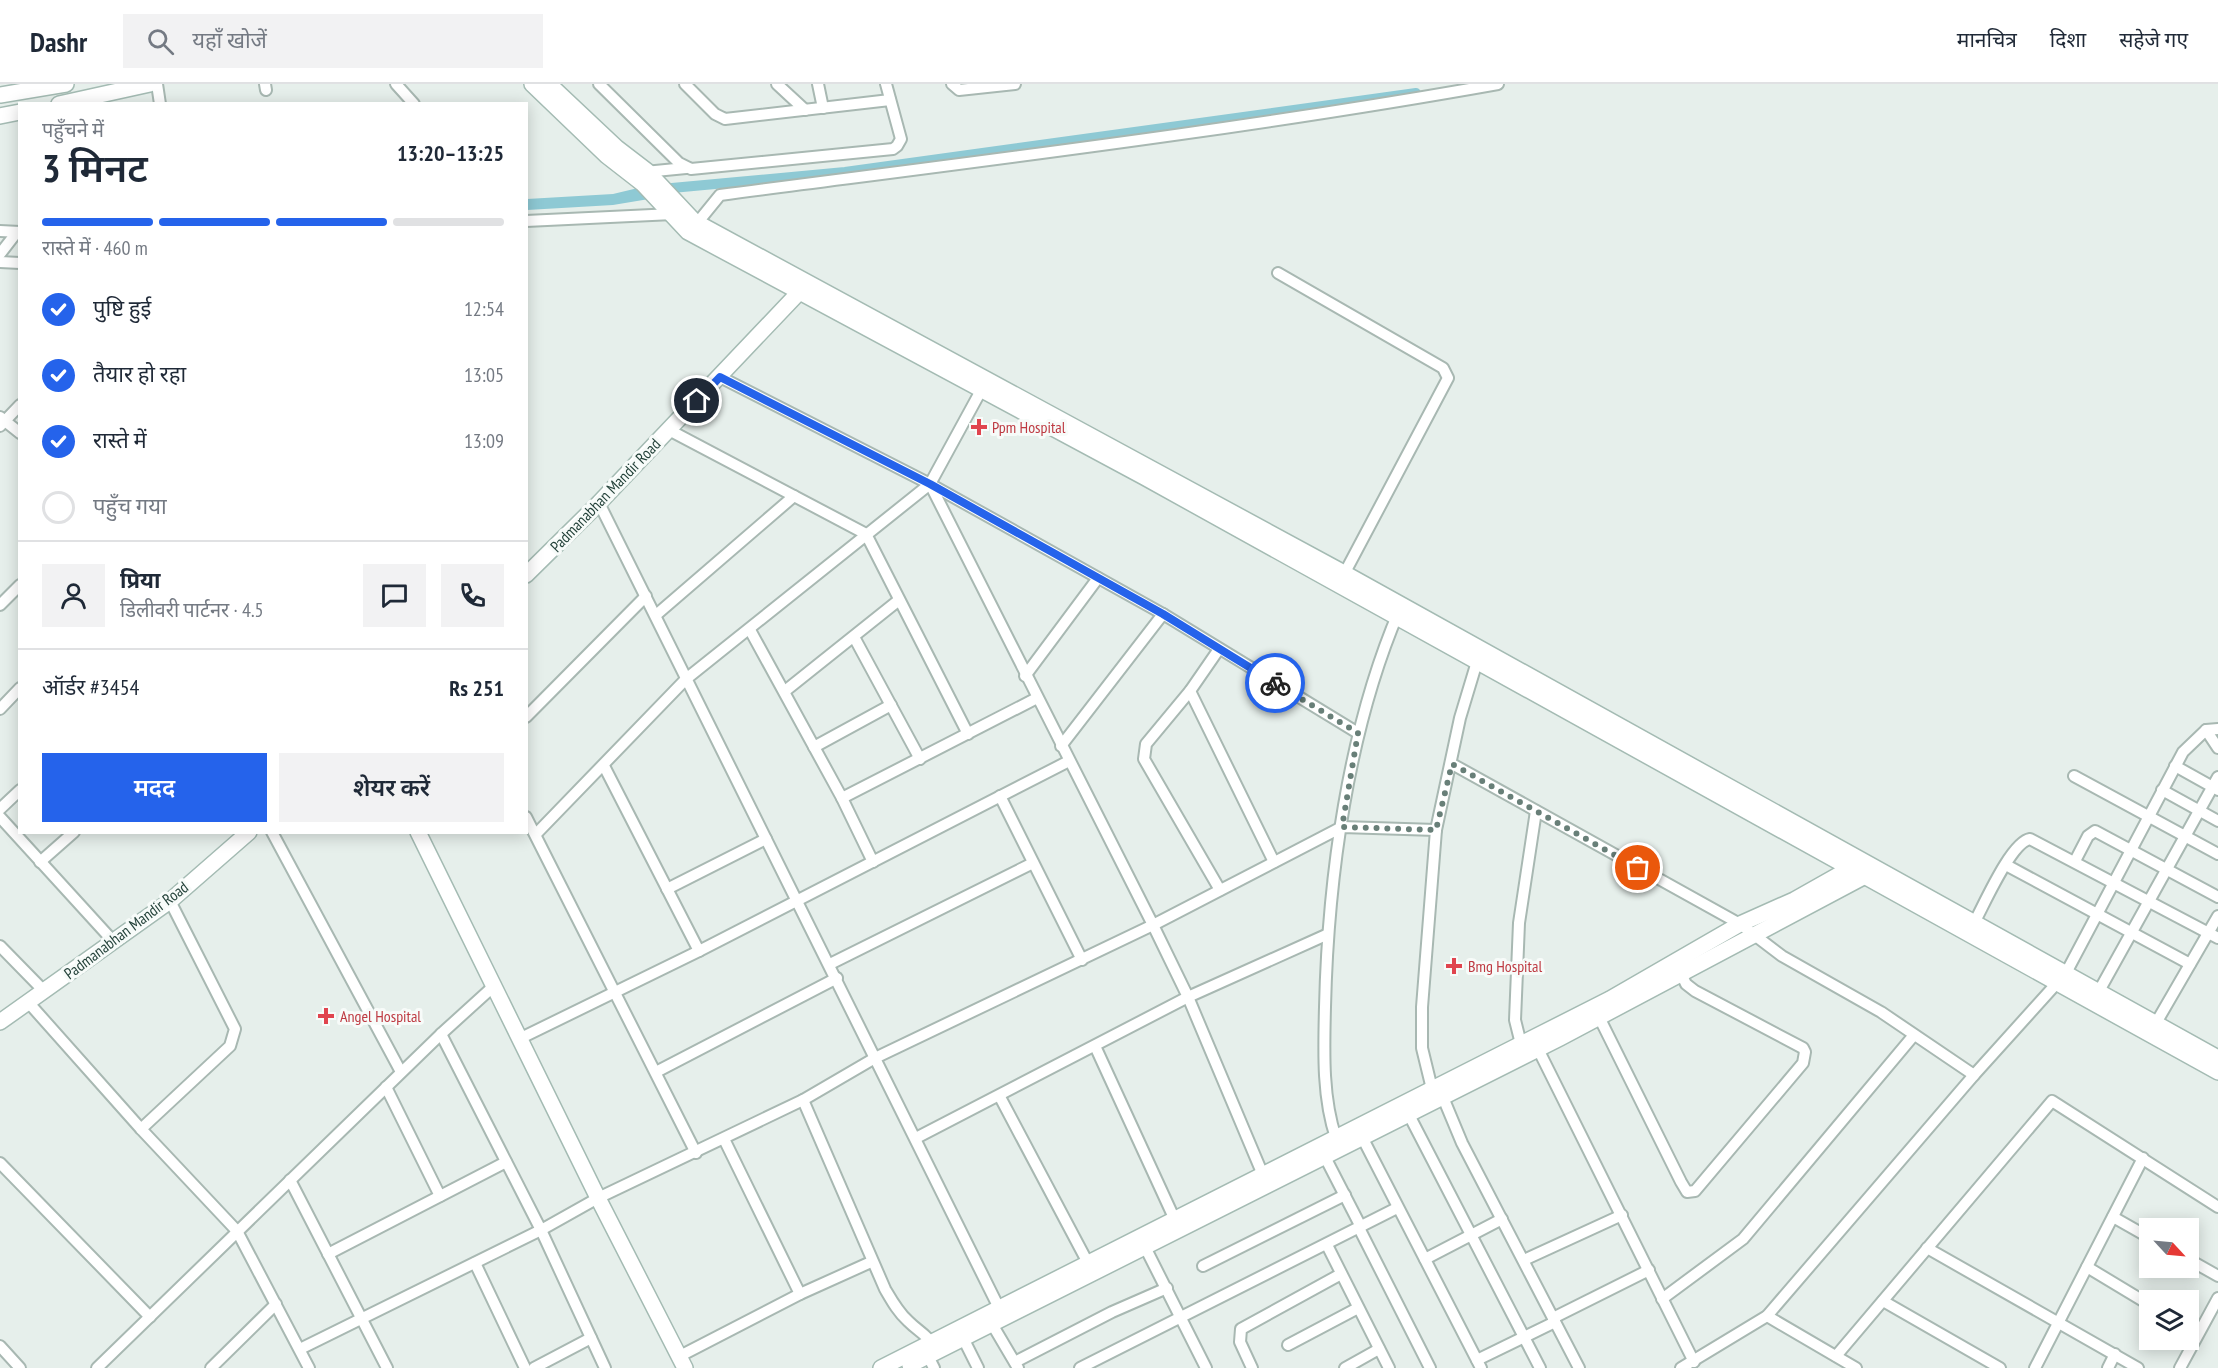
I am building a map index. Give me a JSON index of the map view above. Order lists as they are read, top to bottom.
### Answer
{
  "streets": {
    "street": ["Padmanabhan Mandir Road"]
  },
  "places": {
    "health": ["Ppm Hospital", "Bmg Hospital", "Angel Hospital"]
  },
  "north": "bottom right",
  "page": {
    "header": "Dashr",
    "search": "यहाँ खोजें",
    "nav": ["मानचित्र", "दिशा", "सहेजे गए"],
    "heading": ["3 मिनट", "पहुँचने में", "13:20–13:25"],
    "panel": [
      "प्रिया",
      "डिलीवरी पार्टनर · 4.5",
      "ऑर्डर #3454",
      "Rs 251"
    ],
    "bar": "रास्ते में · 460 m",
    "list": [
      ["पुष्टि हुई", "12:54"],
      ["तैयार हो रहा", "13:05"],
      ["रास्ते में", "13:09"],
      "पहुँच गया"
    ],
    "buttons": ["मदद", "शेयर करें"]
  }
}
